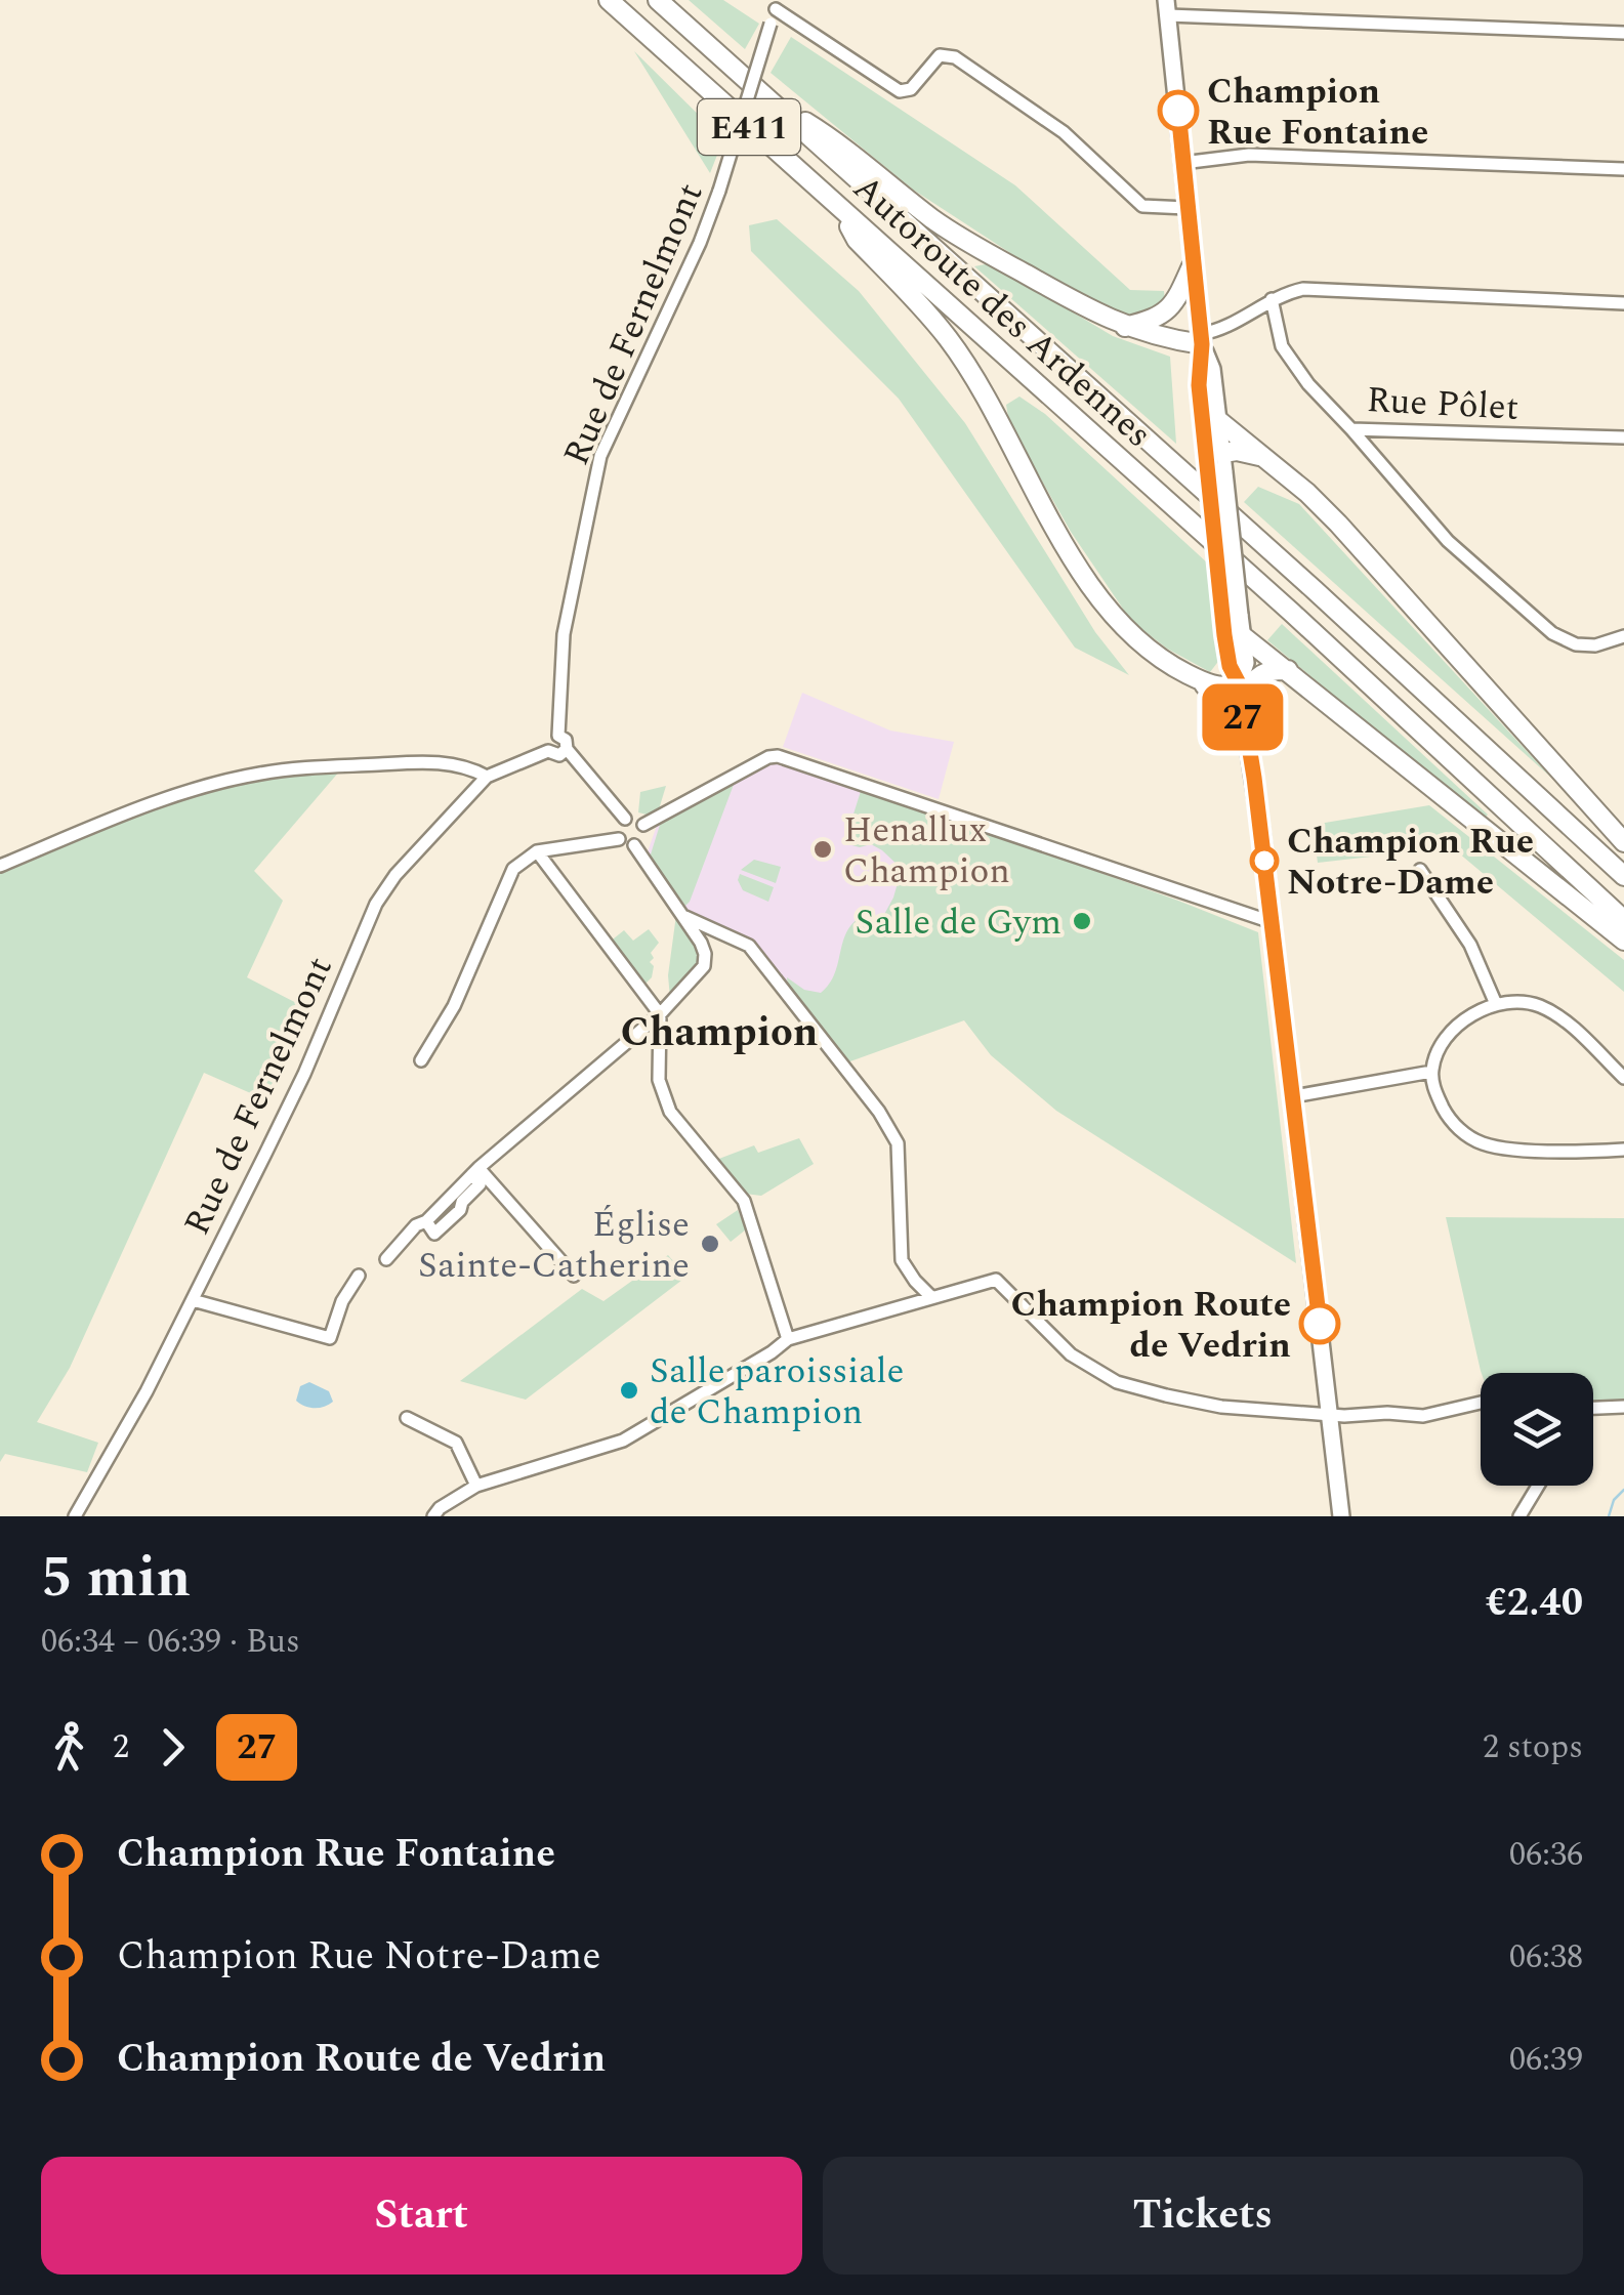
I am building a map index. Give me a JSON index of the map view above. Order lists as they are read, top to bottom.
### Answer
{
  "streets": {
    "highway": ["E411", "Autoroute des Ardennes"],
    "street": ["Rue de Fernelmont", "Rue Pôlet"]
  },
  "districts": ["Champion"],
  "places": [
    "Champion Rue Fontaine",
    "Henallux Champion",
    "Champion Rue Notre-Dame",
    "Salle de Gym",
    "Église Sainte-Catherine",
    "Champion Route de Vedrin",
    "Salle paroissiale de Champion"
  ],
  "lines": ["bus line 27"],
  "page": {
    "on_map": "27",
    "heading": ["5 min", "06:34 – 06:39 · Bus", "€2.40"],
    "legs": ["2", "27", "2 stops"],
    "list": [
      {
        "name": "Champion Rue Fontaine",
        "value": "06:36"
      },
      {
        "name": "Champion Rue Notre-Dame",
        "value": "06:38"
      },
      {
        "name": "Champion Route de Vedrin",
        "value": "06:39"
      }
    ],
    "buttons": ["Start", "Tickets"]
  }
}
